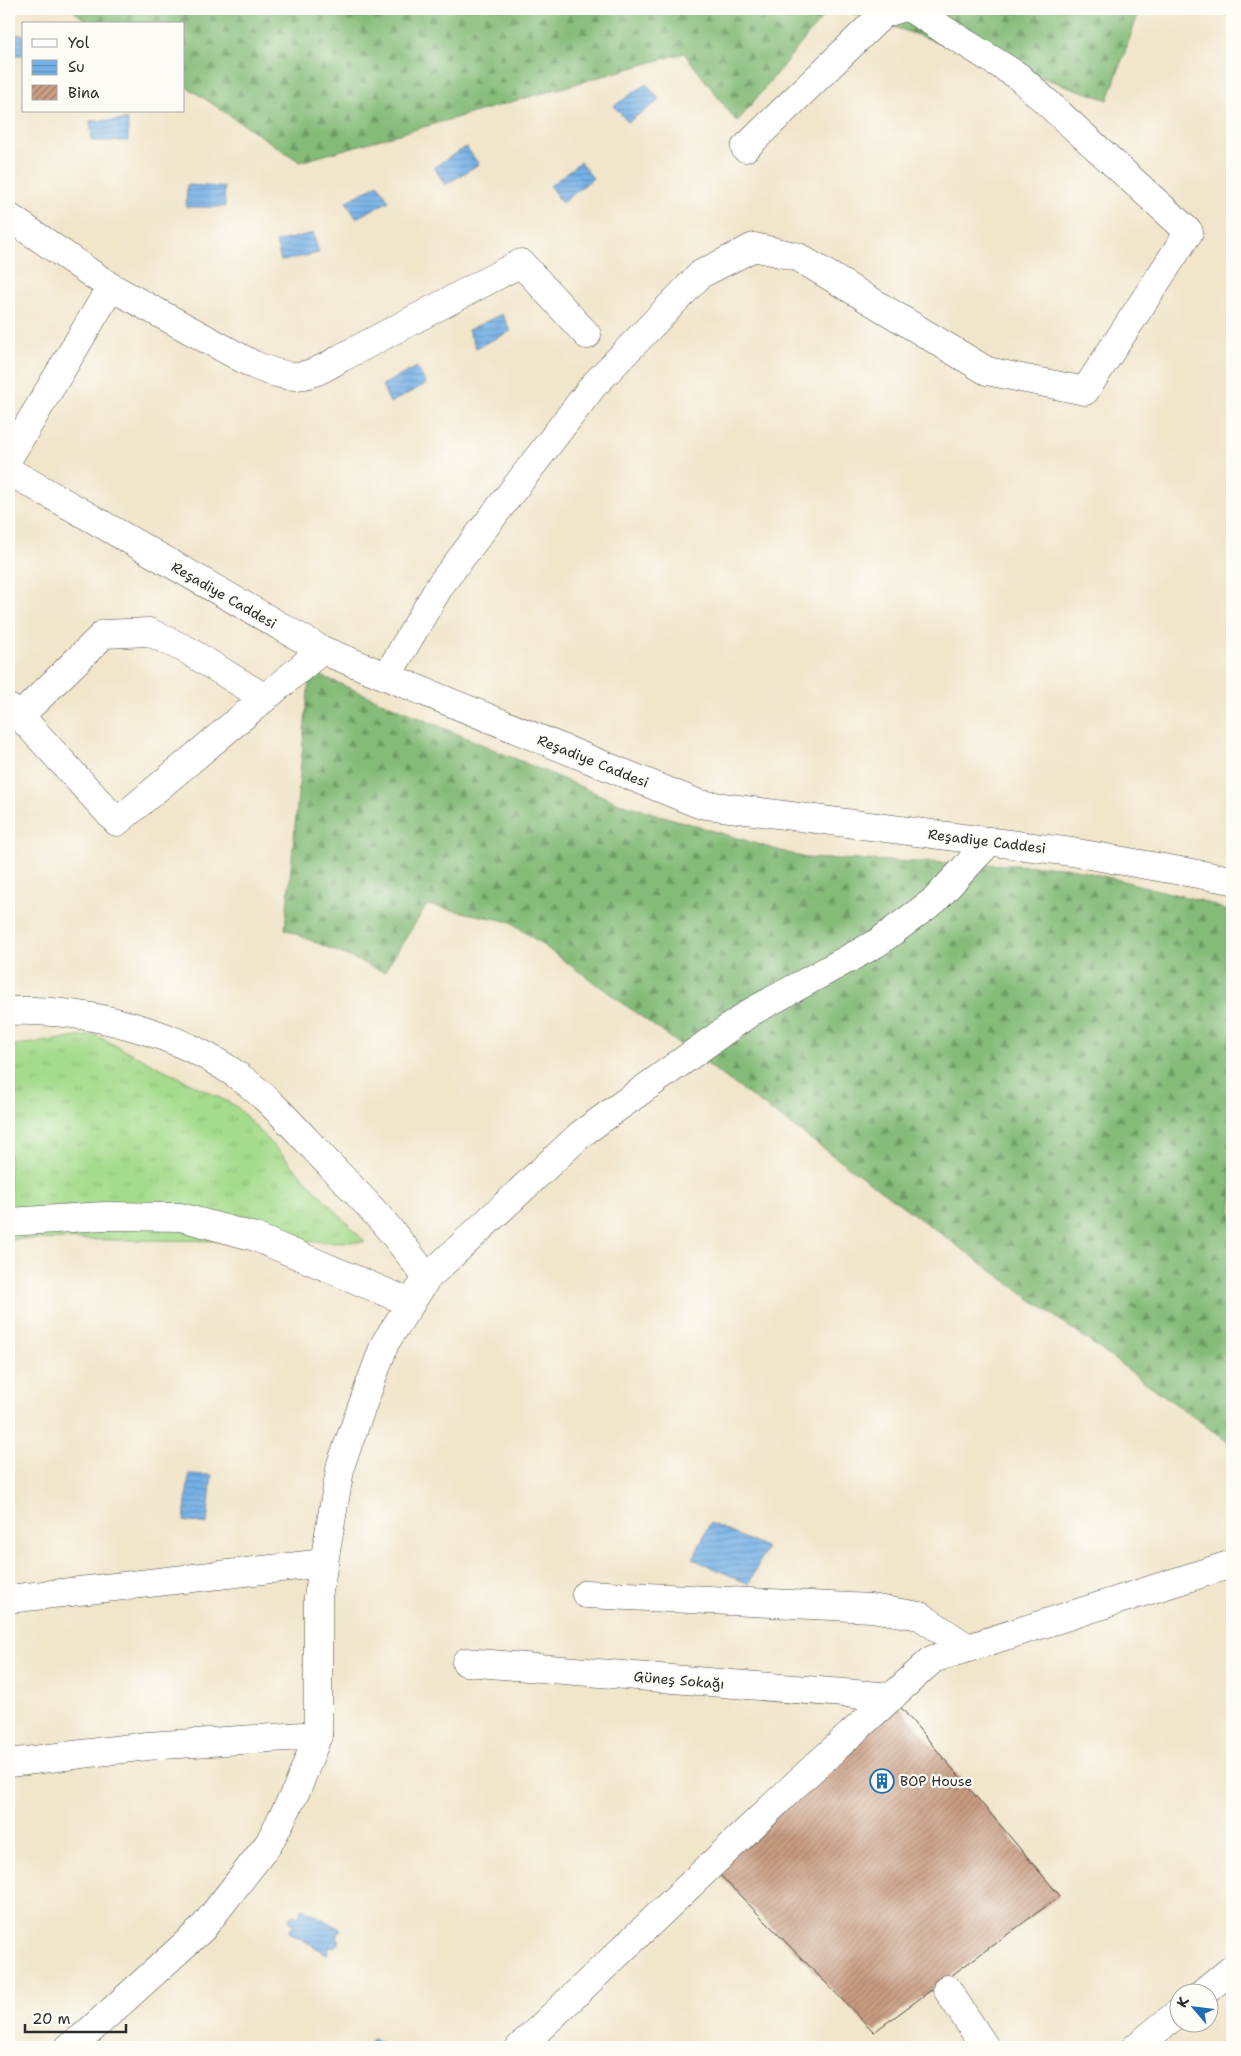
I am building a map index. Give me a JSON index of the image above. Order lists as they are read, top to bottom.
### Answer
{
  "streets": {
    "street": ["Reşadiye Caddesi", "Güneş Sokağı"]
  },
  "places": {
    "building": ["BOP House"]
  },
  "legend": ["Yol", "Su", "Bina"],
  "scale_bar": "20 m",
  "north": "top left"
}
